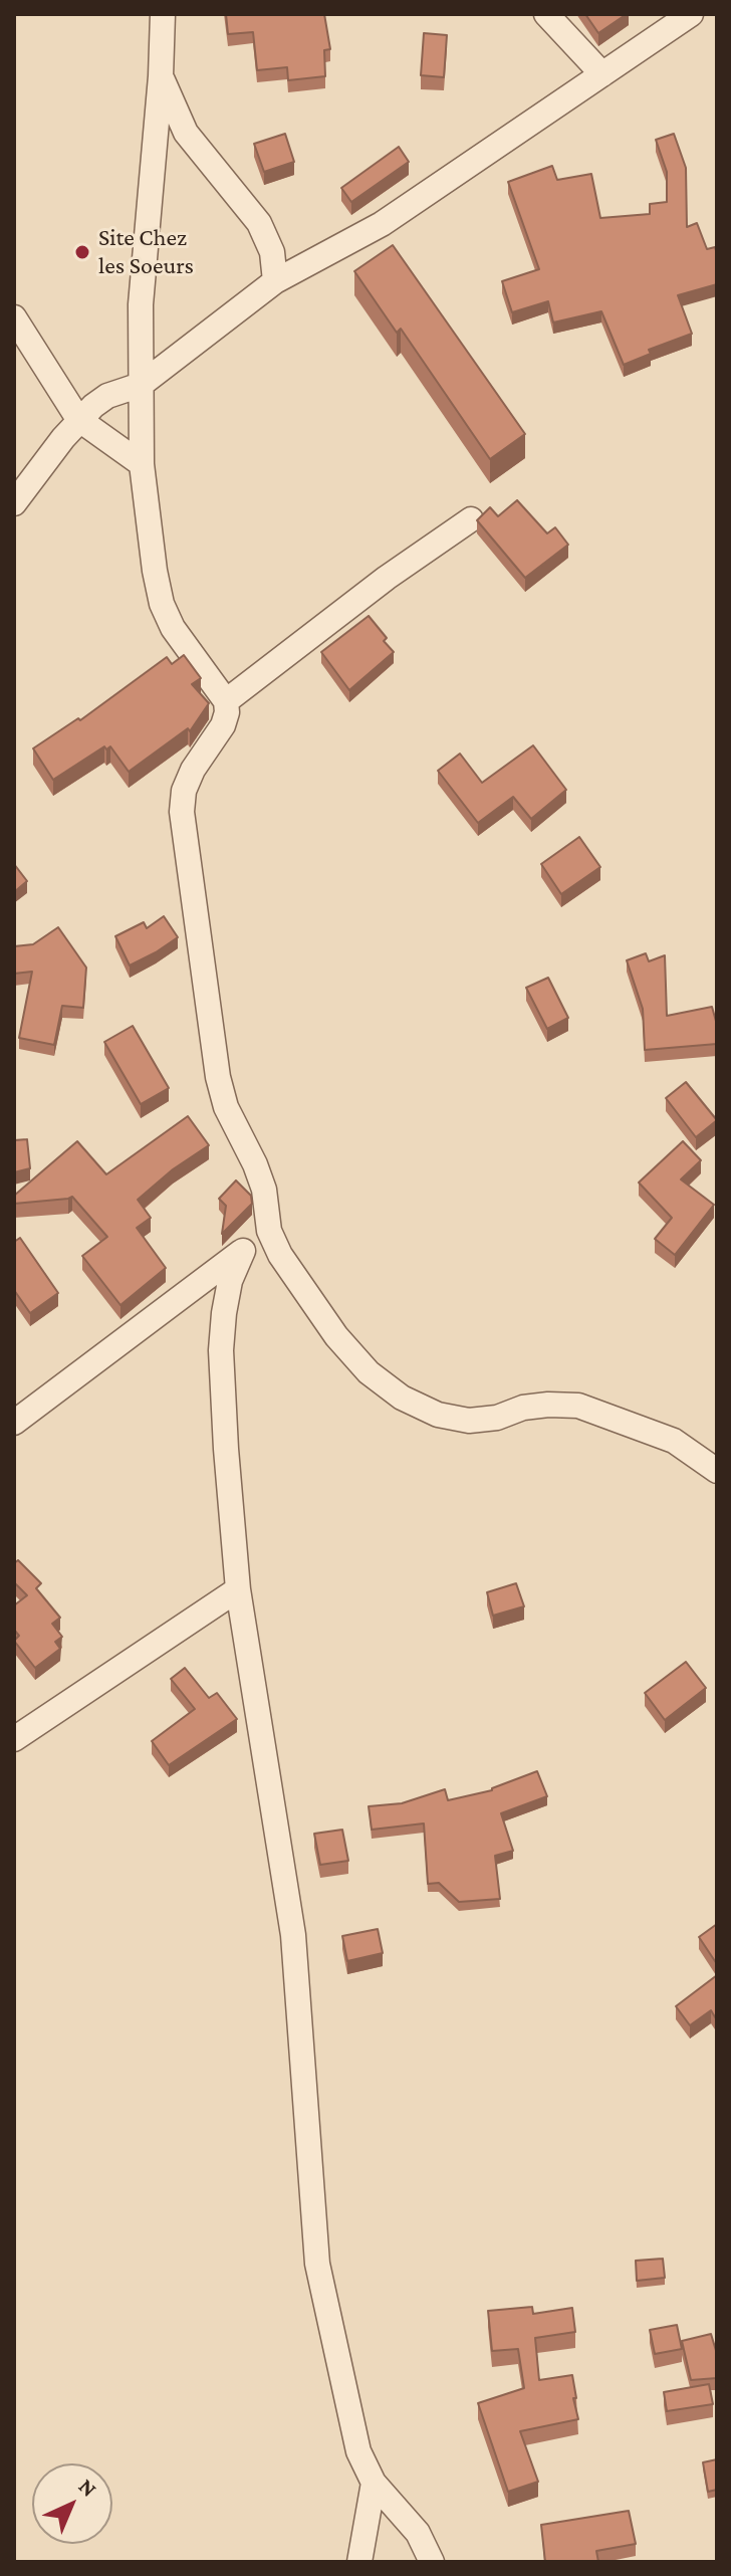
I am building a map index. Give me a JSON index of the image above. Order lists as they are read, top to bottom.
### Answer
{
  "places": ["Site Chez les Soeurs"],
  "north": "top right"
}
